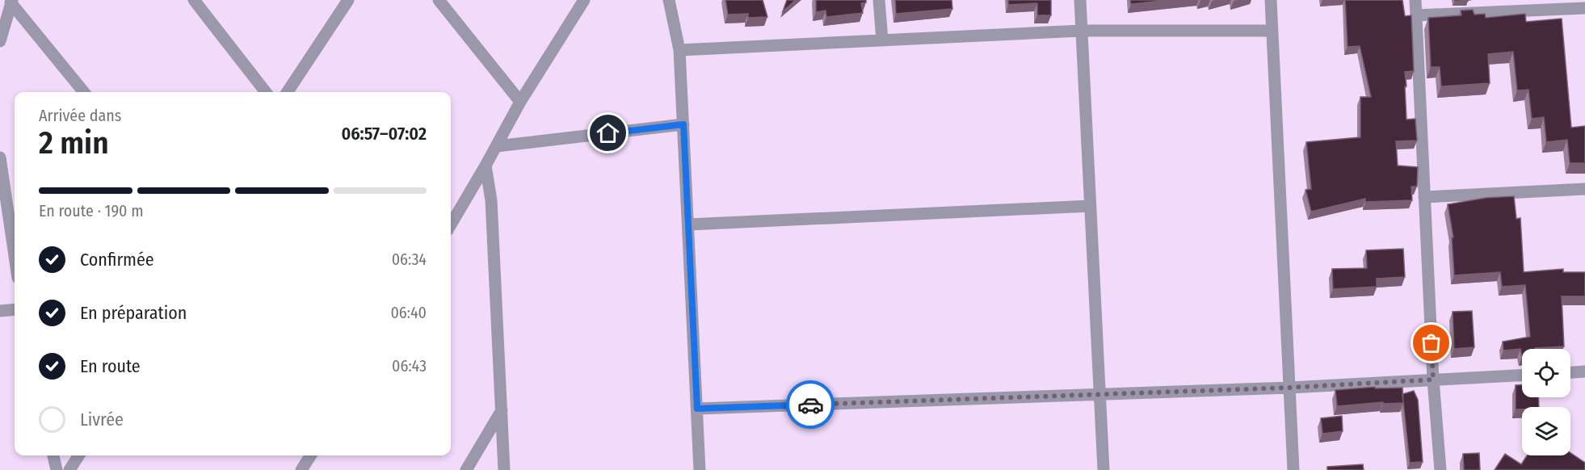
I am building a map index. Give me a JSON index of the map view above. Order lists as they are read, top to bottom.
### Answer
{
  "page": {
    "heading": ["2 min", "Arrivée dans", "06:57–07:02"],
    "bar": "En route · 190 m",
    "list": [
      ["Confirmée", "06:34"],
      ["En préparation", "06:40"],
      ["En route", "06:43"],
      "Livrée"
    ]
  }
}
